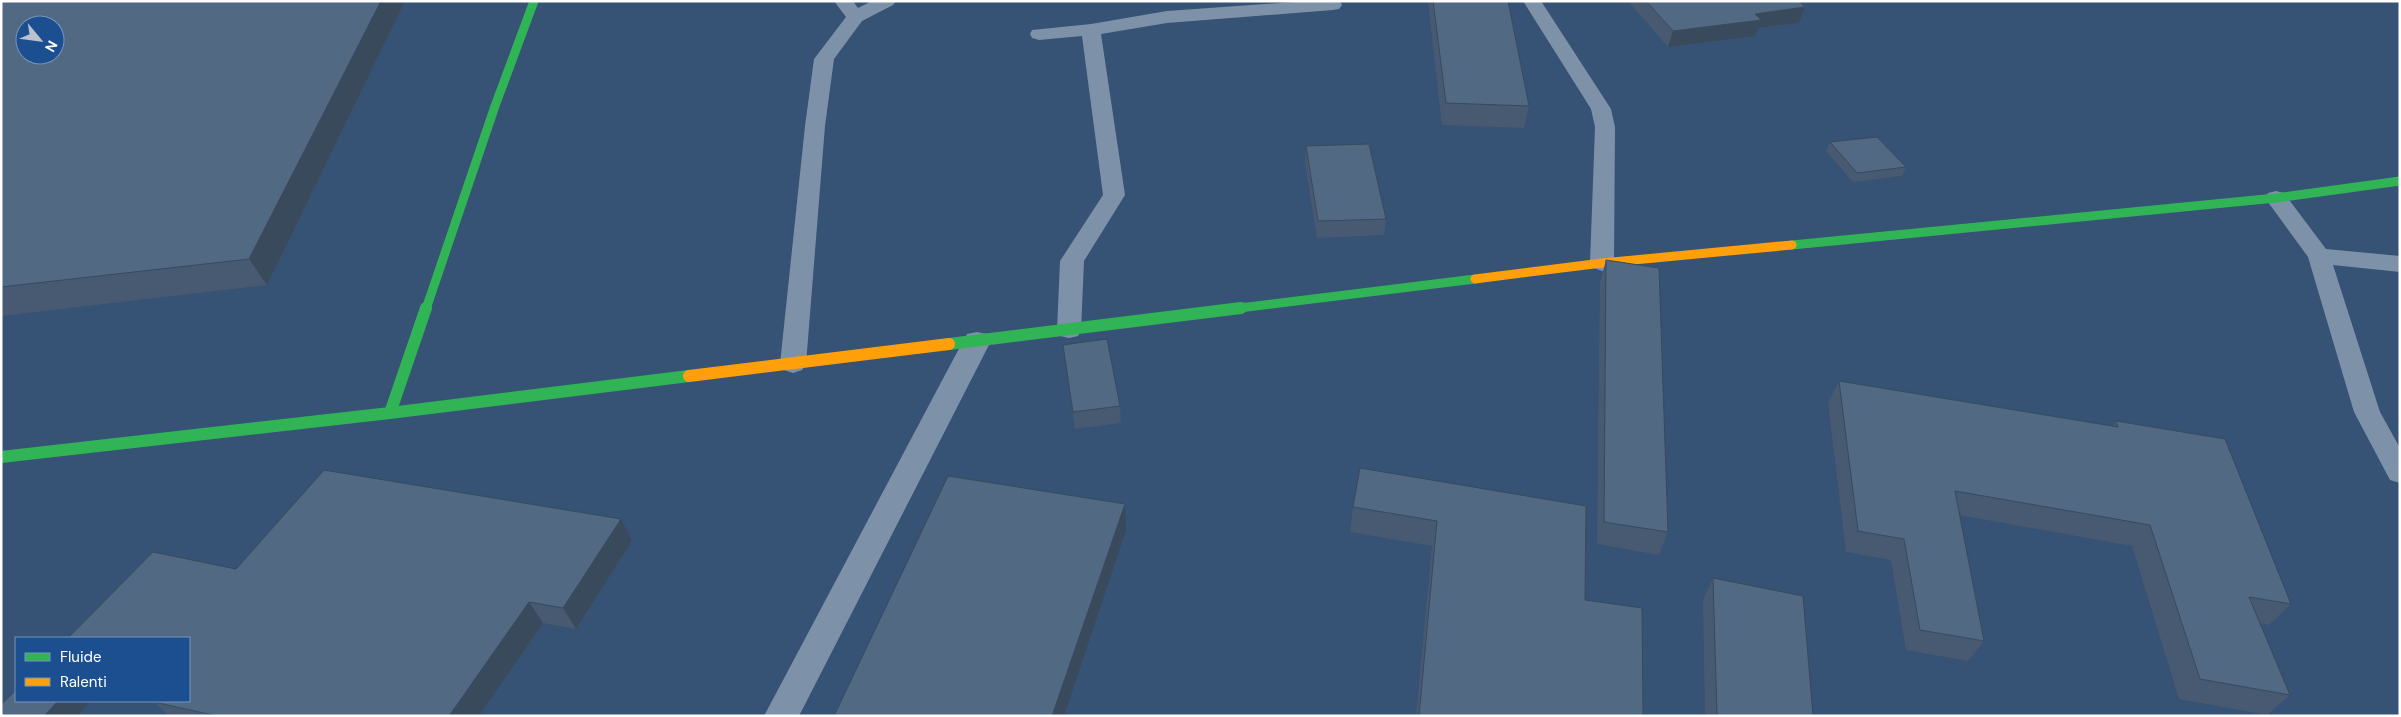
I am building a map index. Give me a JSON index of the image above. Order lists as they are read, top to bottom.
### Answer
{
  "legend": ["Fluide", "Ralenti"],
  "north": "bottom right"
}
